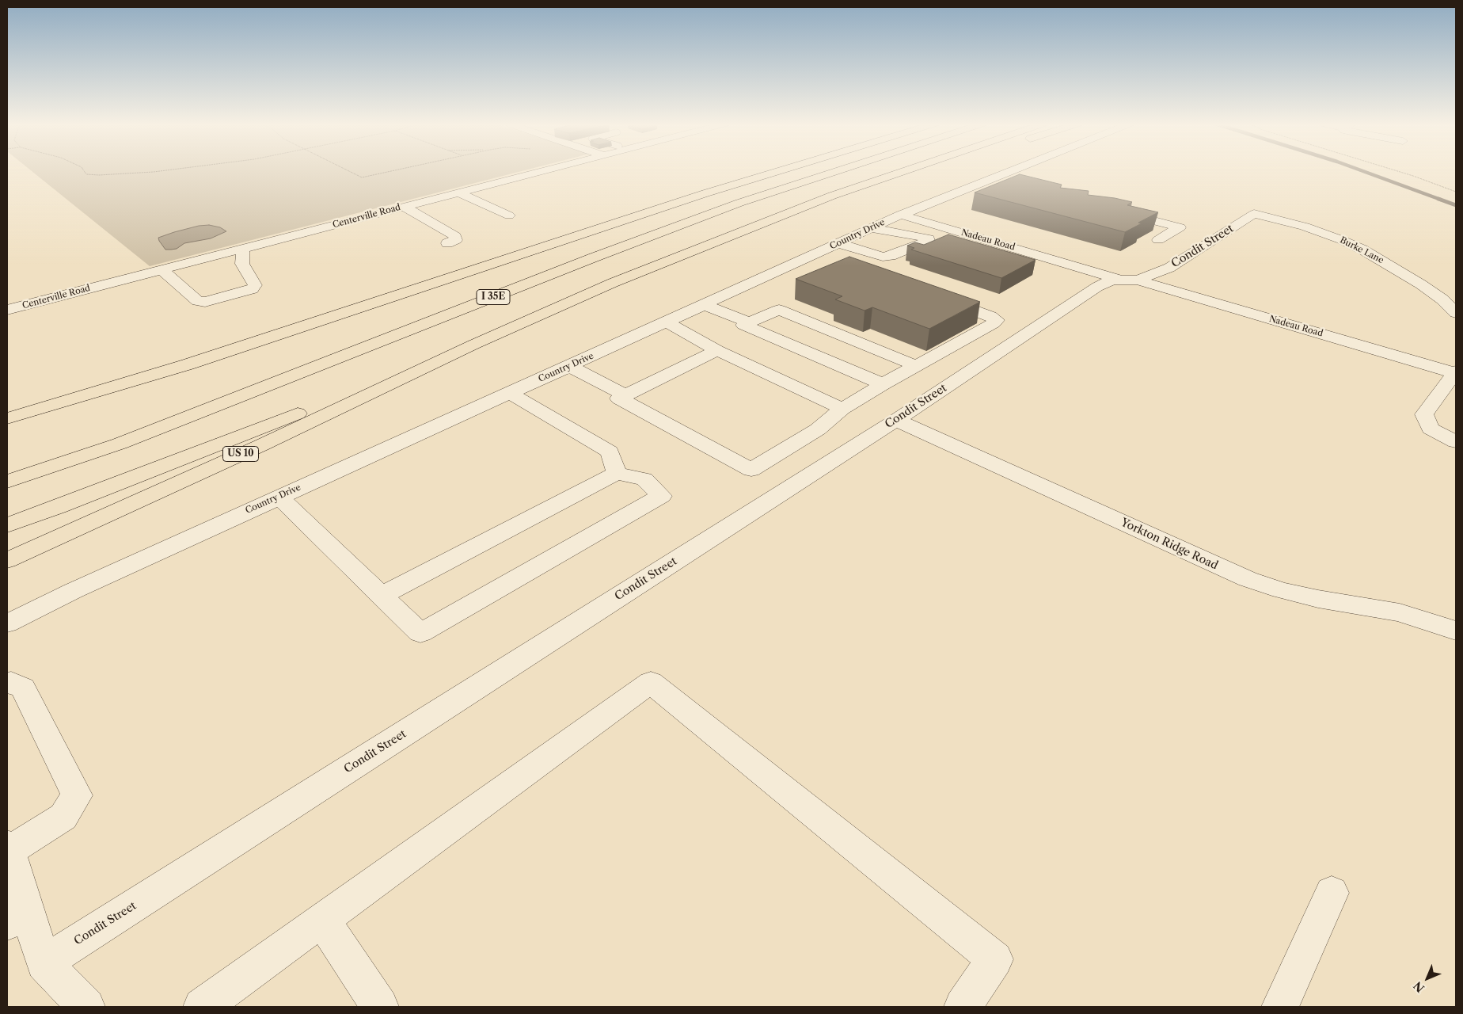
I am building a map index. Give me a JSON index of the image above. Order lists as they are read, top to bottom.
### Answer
{
  "streets": {
    "highway": ["I 35E", "US 10"],
    "street": [
      "Centerville Road",
      "Country Drive",
      "Nadeau Road",
      "Condit Street",
      "Burke Lane",
      "Yorkton Ridge Road"
    ]
  },
  "crossings": [
    ["Country Drive", "Nadeau Road"],
    ["Nadeau Road", "Condit Street"],
    ["Condit Street", "Burke Lane"],
    ["Condit Street", "Yorkton Ridge Road"]
  ],
  "north": "bottom left"
}
